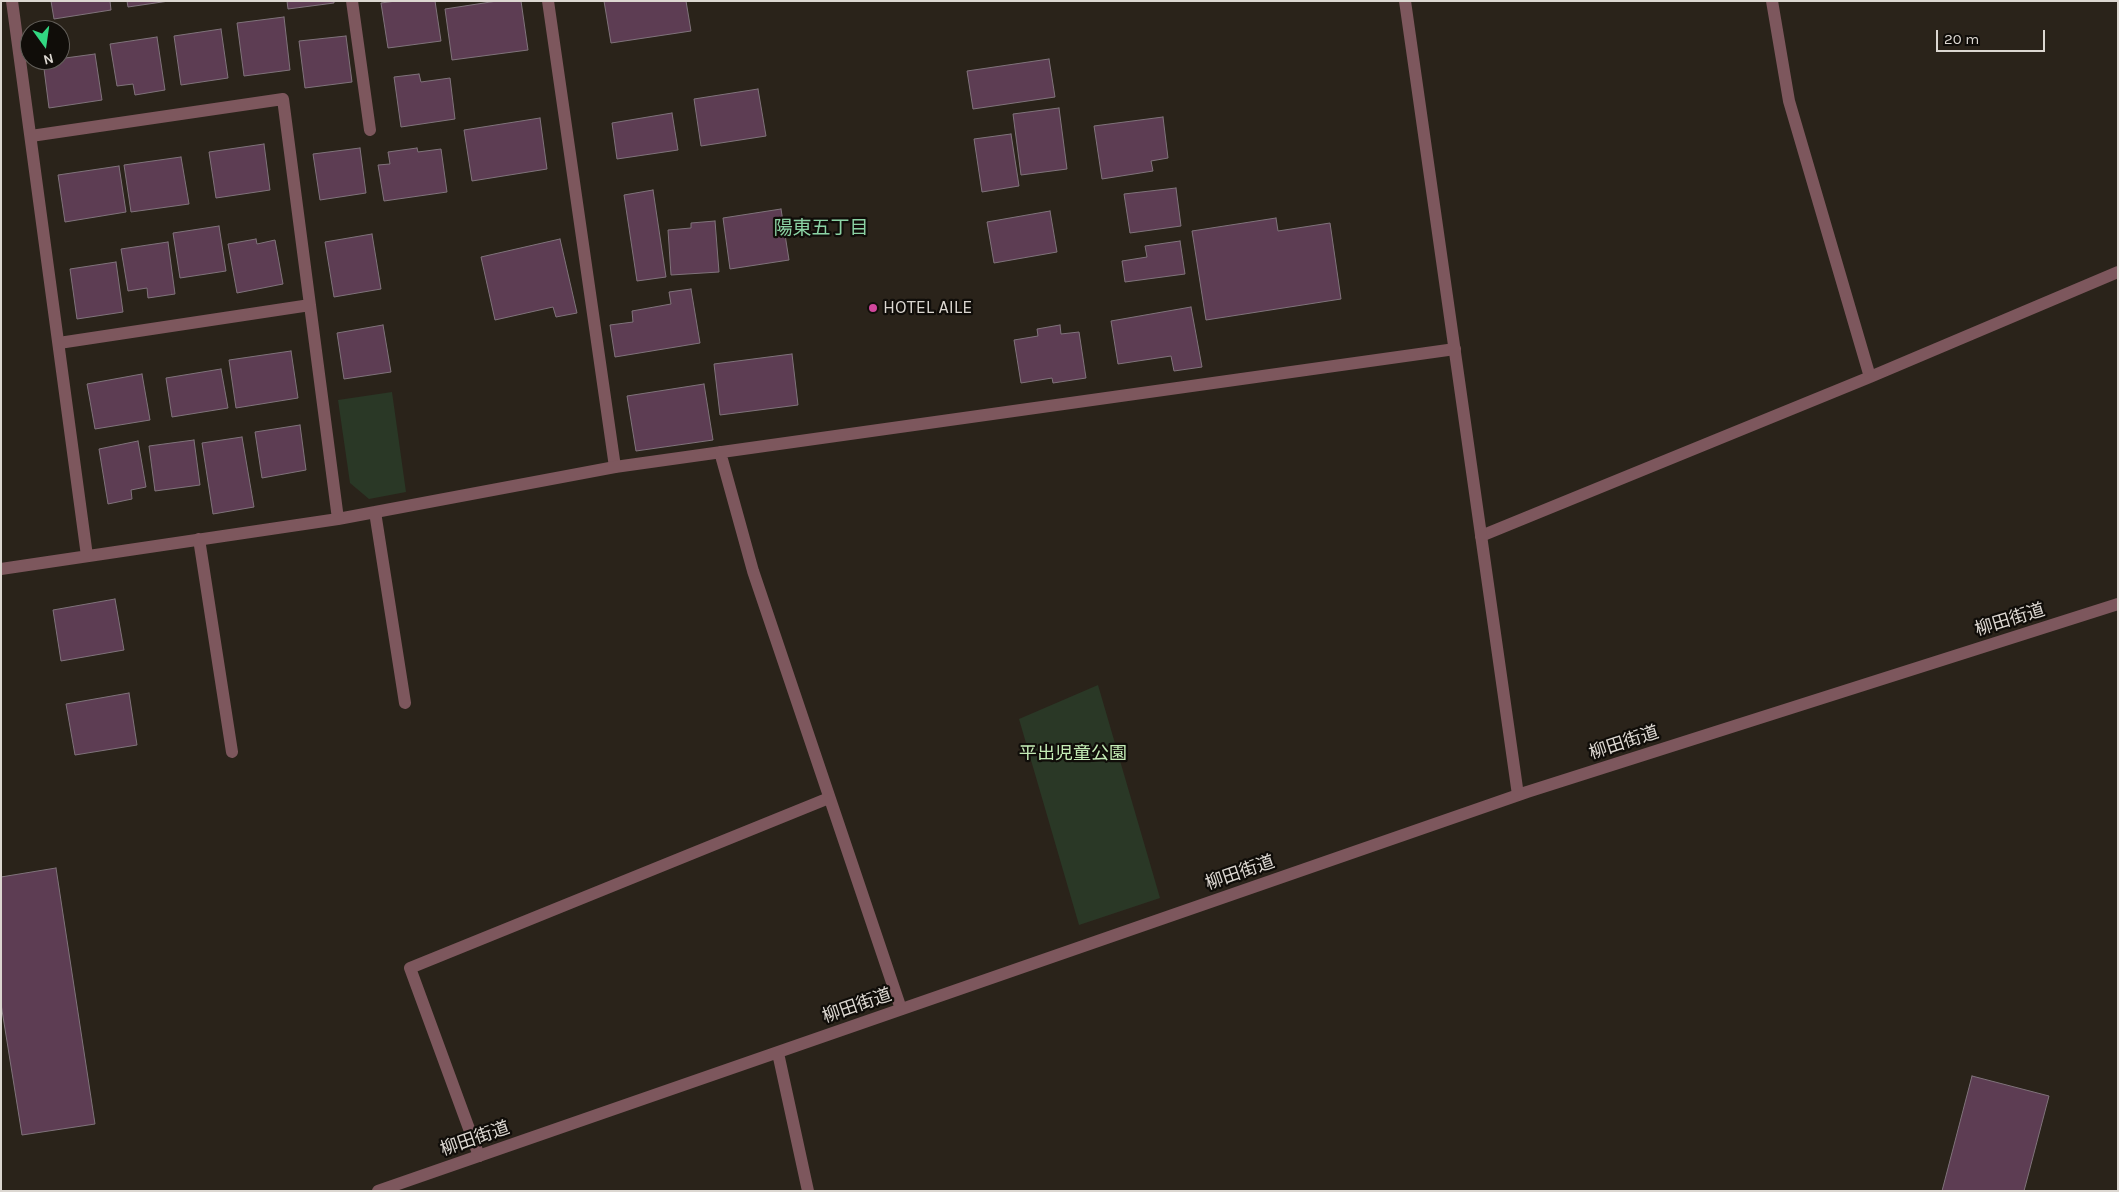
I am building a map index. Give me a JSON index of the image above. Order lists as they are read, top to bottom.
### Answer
{
  "streets": {
    "street": ["柳田街道"]
  },
  "districts": ["陽東五丁目"],
  "parks": ["平出児童公園"],
  "places": ["HOTEL AILE"],
  "scale_bar": "20 m",
  "north": "bottom"
}
